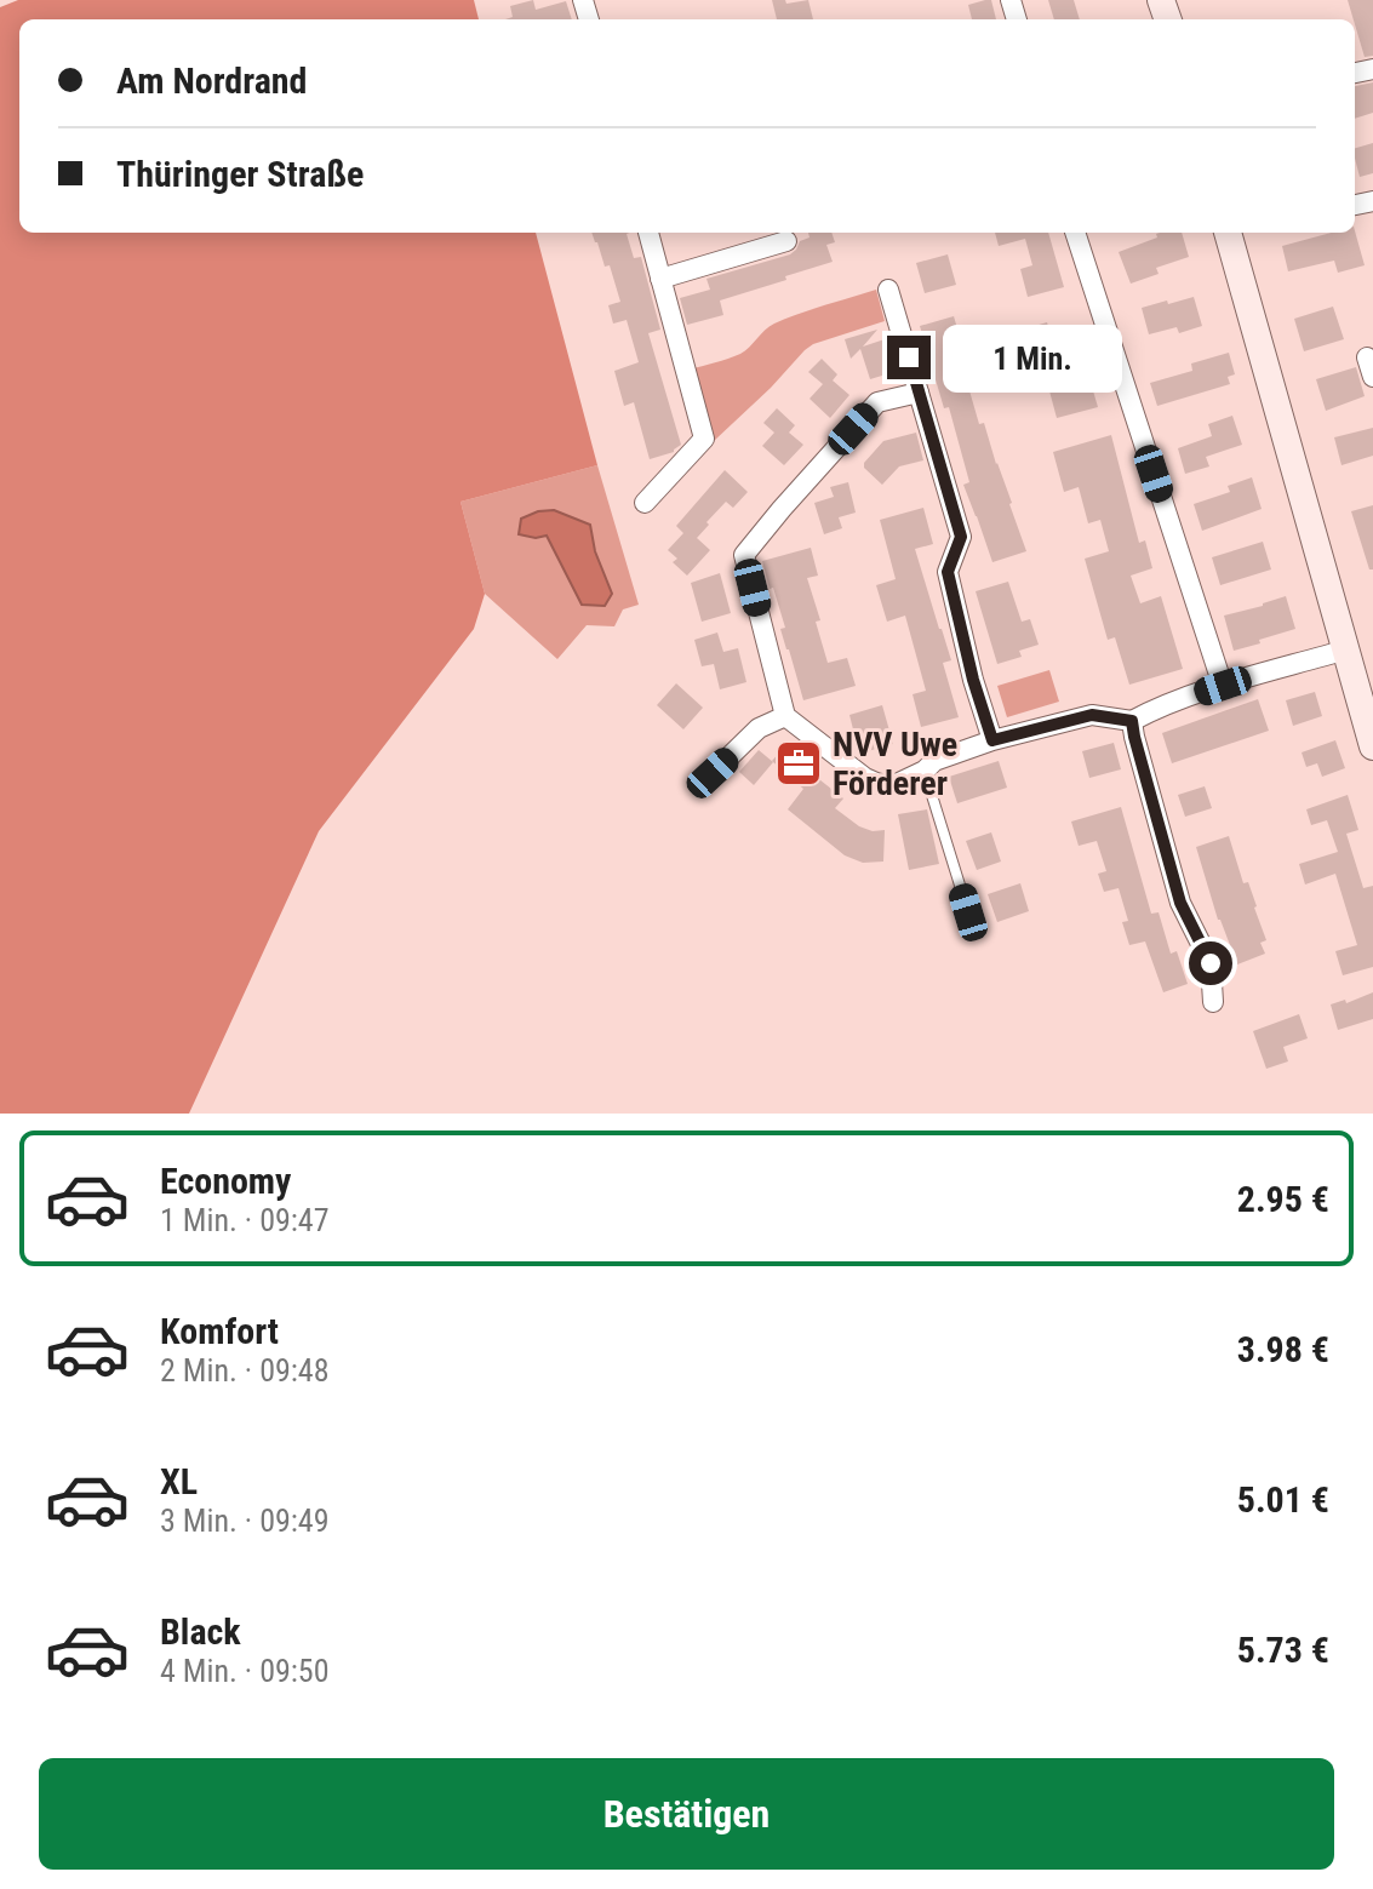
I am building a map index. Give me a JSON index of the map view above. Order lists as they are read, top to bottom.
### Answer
{
  "places": {
    "office": ["NVV Uwe Förderer"]
  },
  "page": {
    "banner": ["Am Nordrand", "Thüringer Straße"],
    "bubble": "1 Min.",
    "list": [
      {
        "name": "Economy",
        "note": "1 Min. · 09:47",
        "value": "2.95 €"
      },
      {
        "name": "Komfort",
        "note": "2 Min. · 09:48",
        "value": "3.98 €"
      },
      {
        "name": "XL",
        "note": "3 Min. · 09:49",
        "value": "5.01 €"
      },
      {
        "name": "Black",
        "note": "4 Min. · 09:50",
        "value": "5.73 €"
      }
    ],
    "buttons": "Bestätigen"
  }
}
